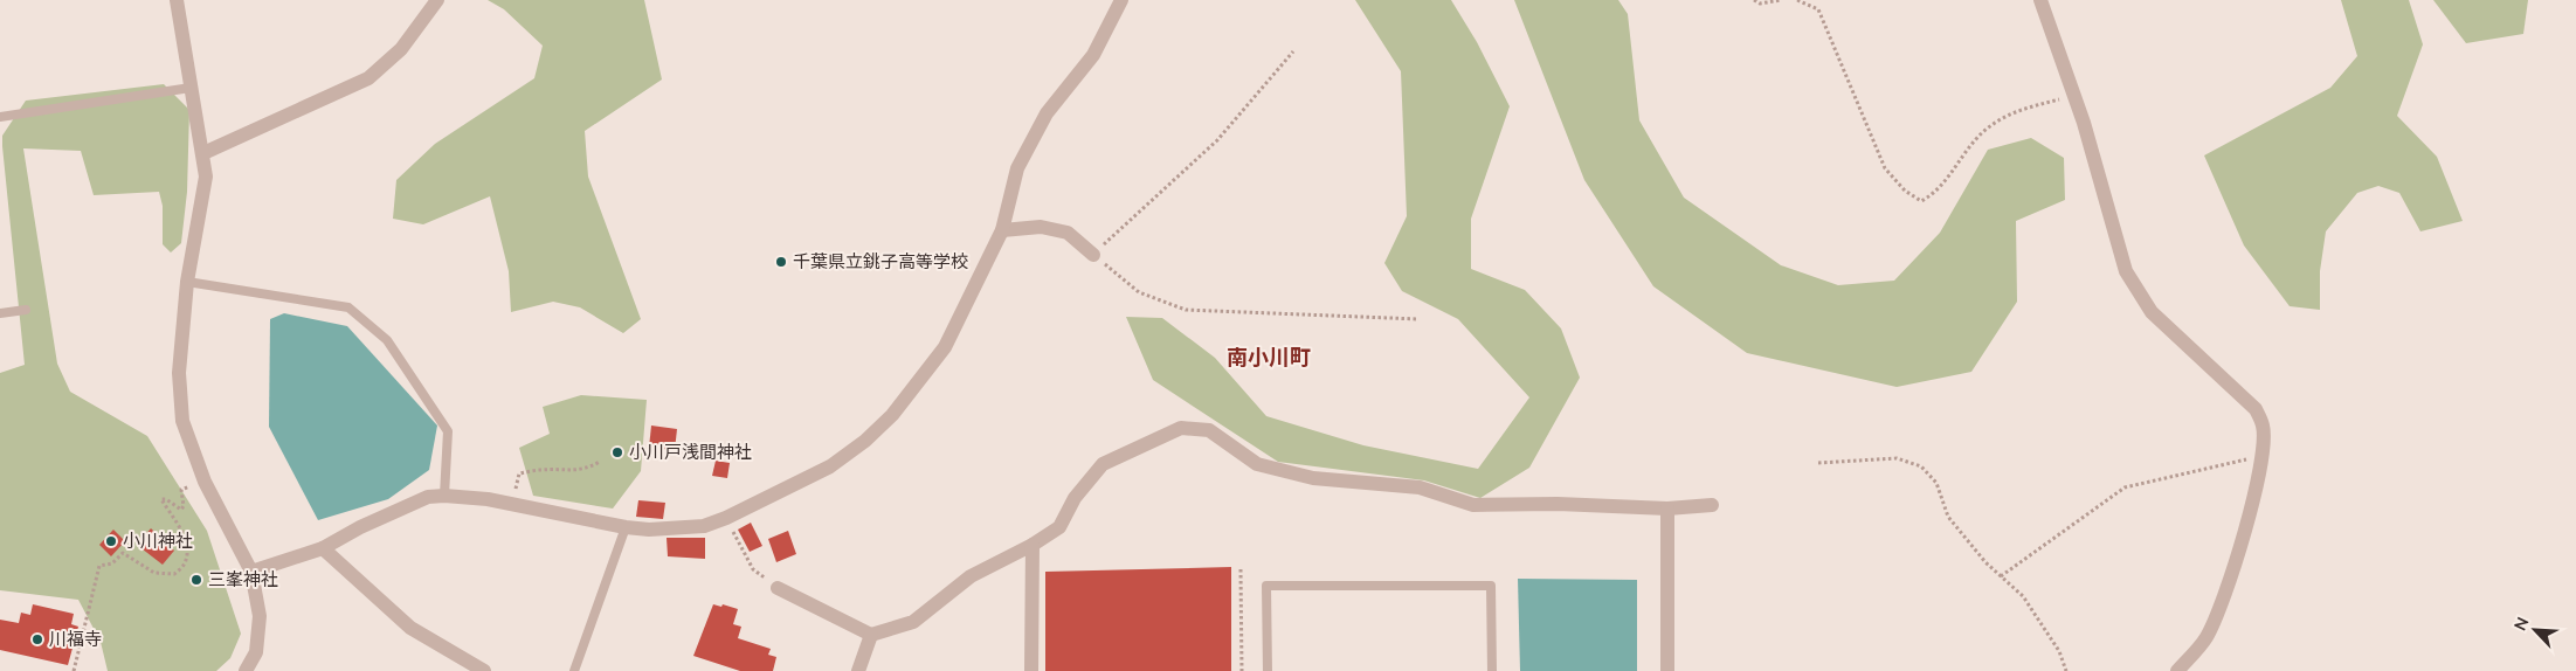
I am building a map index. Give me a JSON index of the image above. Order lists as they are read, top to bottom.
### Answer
{
  "districts": ["南小川町"],
  "places": [
    "千葉県立銚子高等学校",
    "小川戸浅間神社",
    "小川神社",
    "三峯神社",
    "川福寺"
  ],
  "north": "top left"
}
